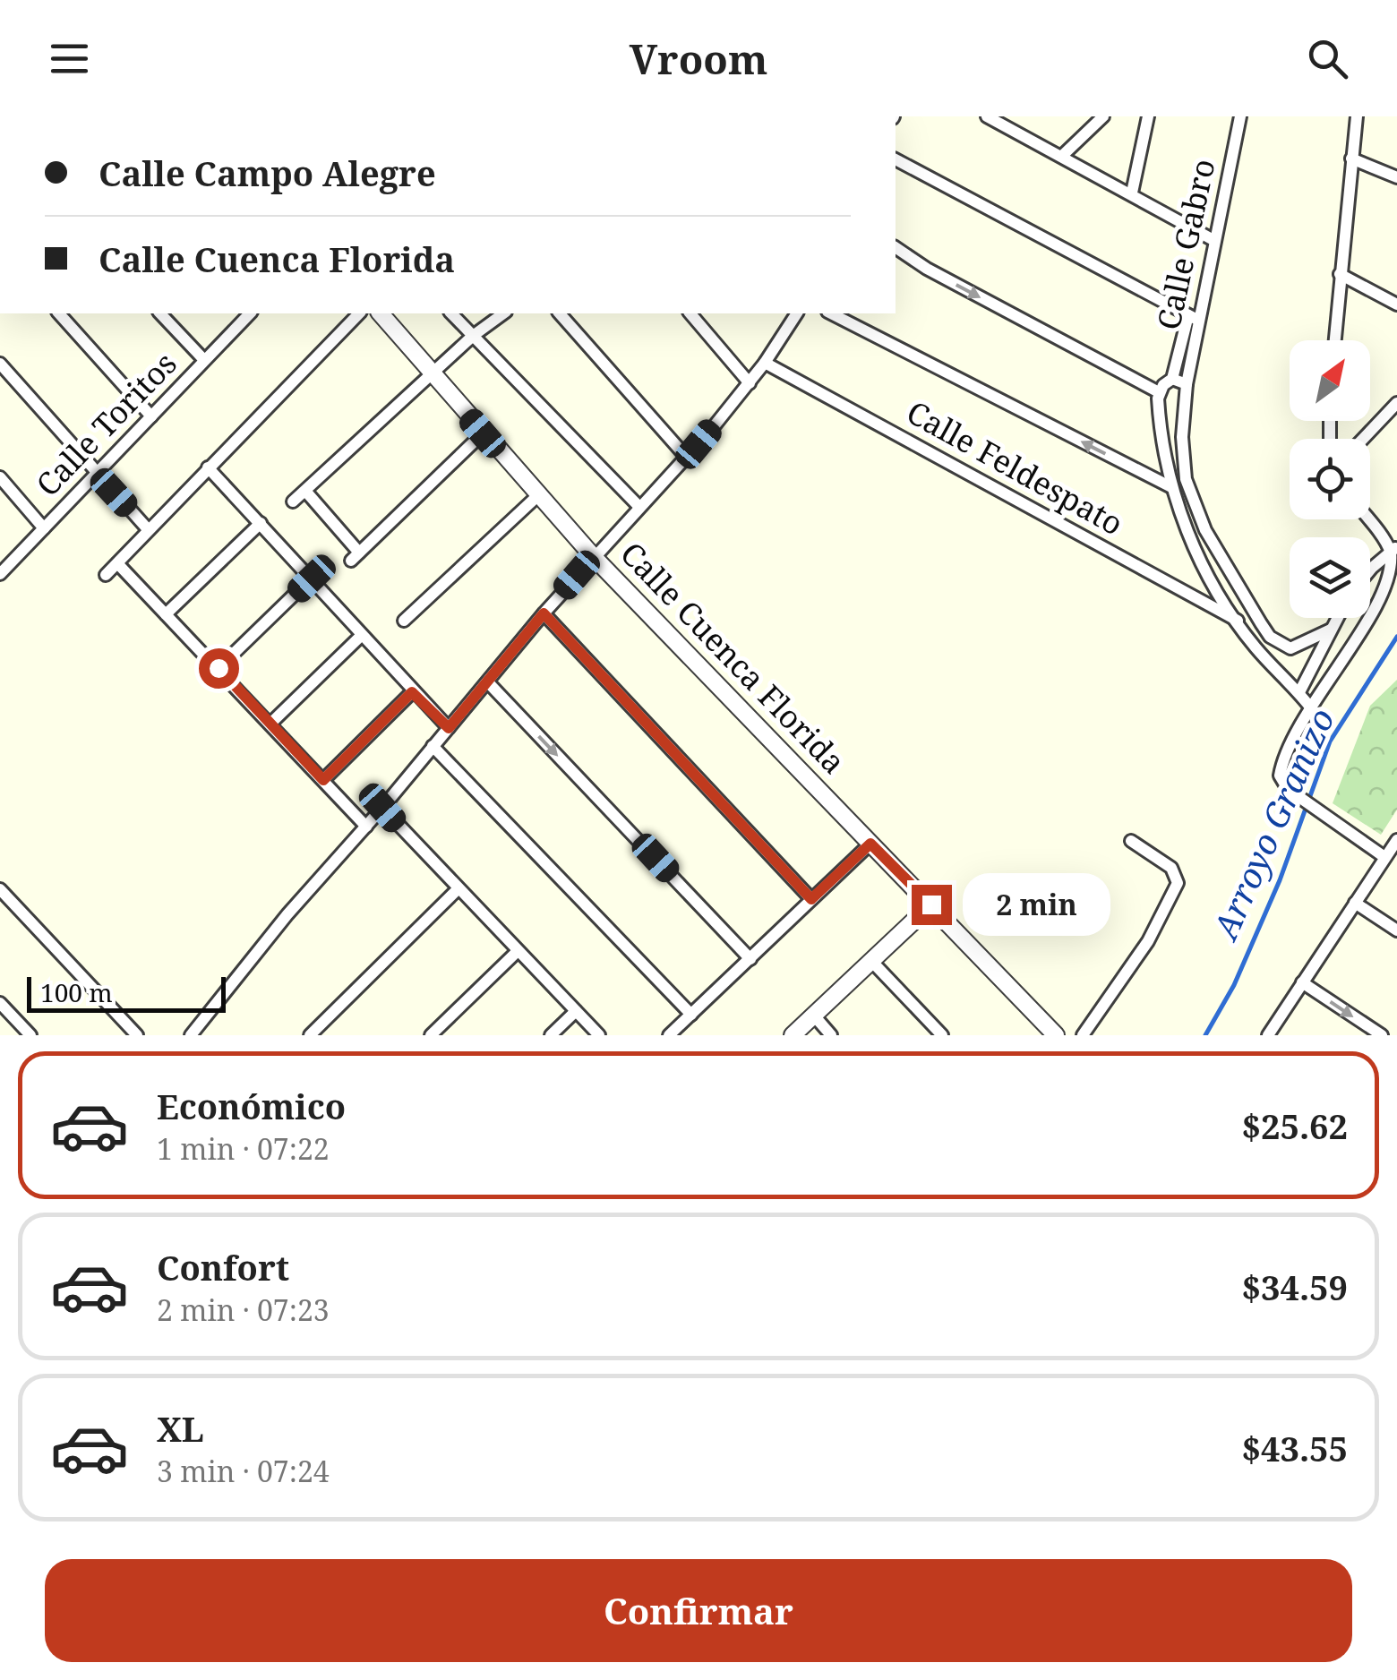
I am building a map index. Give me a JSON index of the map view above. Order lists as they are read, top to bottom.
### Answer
{
  "streets": {
    "street": [
      "Calle Gabro",
      "Calle Toritos",
      "Calle Feldespato",
      "Calle Cuenca Florida"
    ]
  },
  "water": ["Arroyo Granizo"],
  "scale_bar": "100 m",
  "north": "top right",
  "page": {
    "header": "Vroom",
    "banner": ["Calle Campo Alegre", "Calle Cuenca Florida"],
    "bubble": "2 min",
    "scale": "100 m",
    "list": [
      {
        "name": "Económico",
        "note": "1 min · 07:22",
        "value": "$25.62"
      },
      {
        "name": "Confort",
        "note": "2 min · 07:23",
        "value": "$34.59"
      },
      {
        "name": "XL",
        "note": "3 min · 07:24",
        "value": "$43.55"
      }
    ],
    "buttons": "Confirmar"
  }
}
